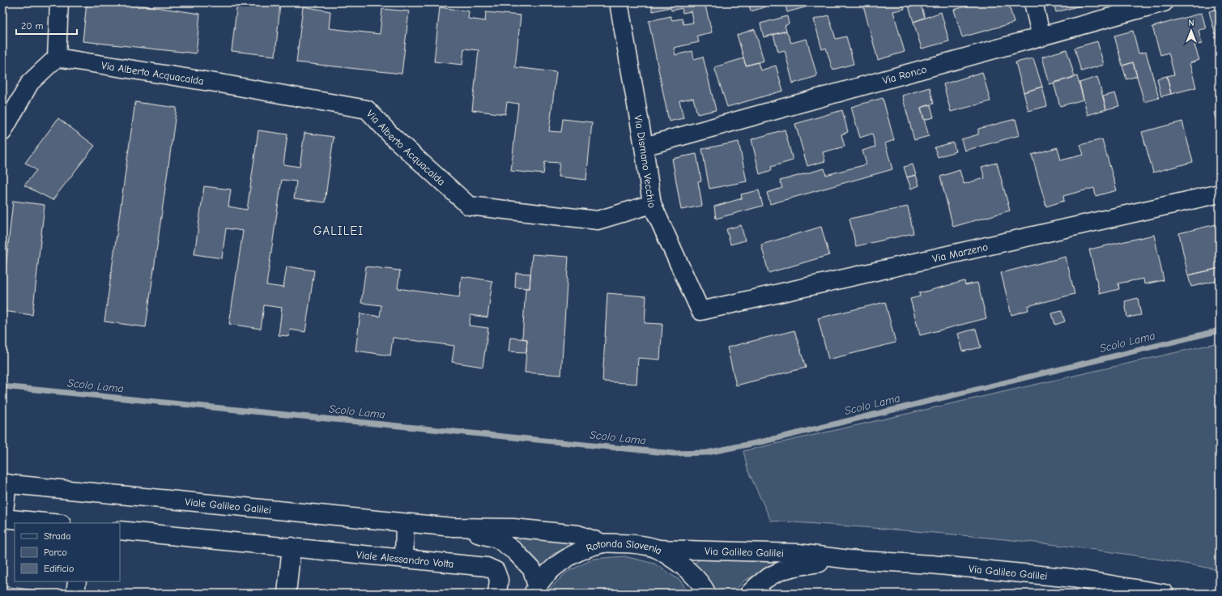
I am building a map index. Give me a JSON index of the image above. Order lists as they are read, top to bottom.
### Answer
{
  "streets": {
    "street": [
      "Via Alberto Acquacalda",
      "Via Ronco",
      "Via Dismano Vecchio",
      "Via Marzeno",
      "Viale Galileo Galilei",
      "Via Galileo Galilei",
      "Rotonda Slovenia",
      "Viale Alessandro Volta"
    ]
  },
  "crossings": [
    ["Via Alberto Acquacalda", "Via Dismano Vecchio"],
    ["Via Ronco", "Via Dismano Vecchio"],
    ["Via Dismano Vecchio", "Via Marzeno"],
    ["Viale Galileo Galilei", "Rotonda Slovenia"],
    ["Via Galileo Galilei", "Rotonda Slovenia"]
  ],
  "districts": ["GALILEI"],
  "water": ["Scolo Lama"],
  "legend": ["Strada", "Parco", "Edificio"],
  "scale_bar": "20 m",
  "north": "top"
}
